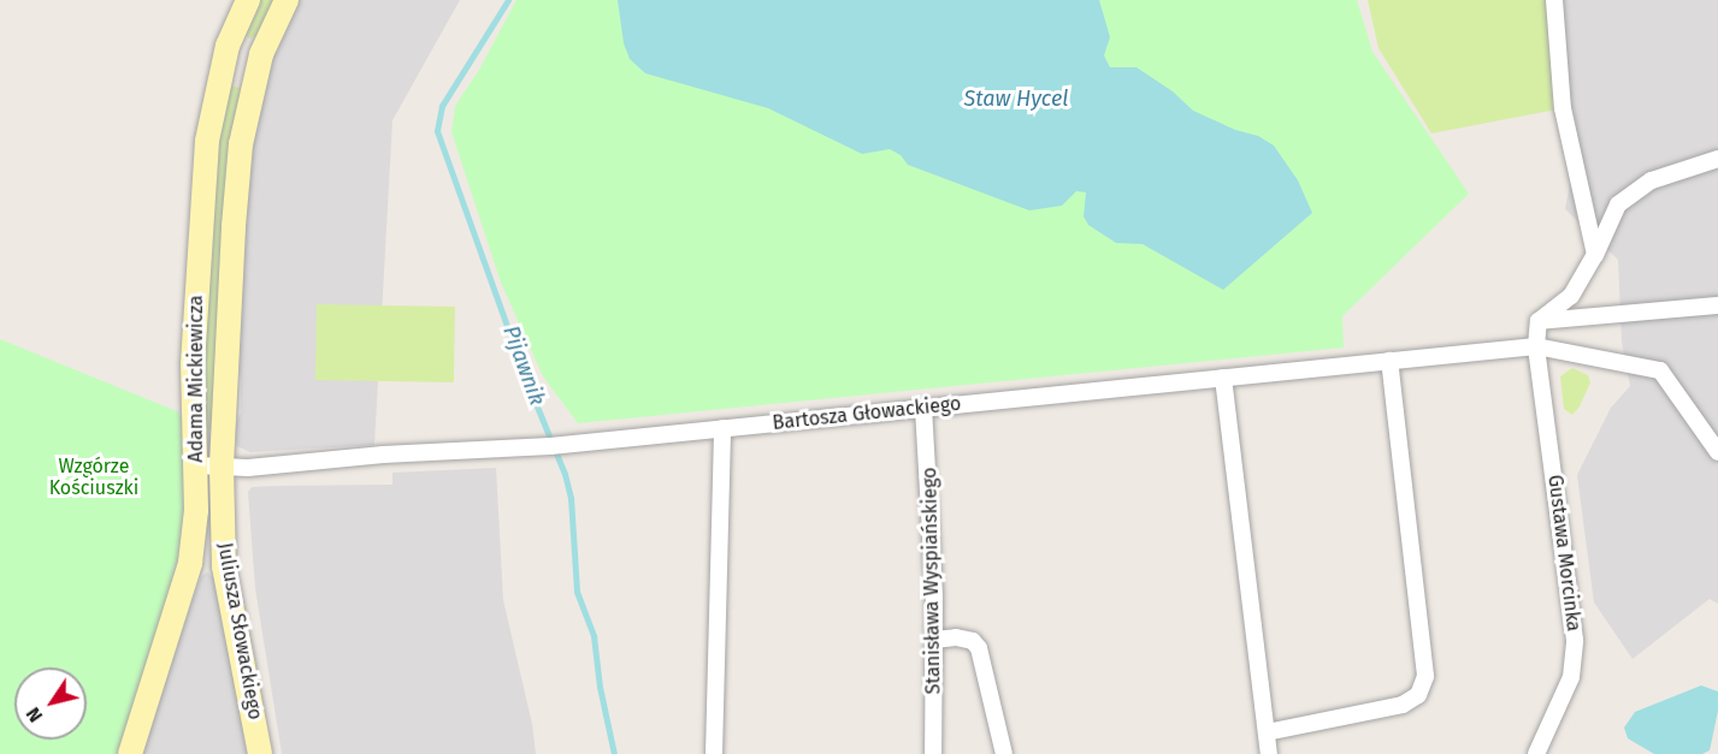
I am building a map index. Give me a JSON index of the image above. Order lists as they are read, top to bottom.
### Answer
{
  "streets": {
    "street": [
      "Adama Mickiewicza",
      "Bartosza Głowackiego",
      "Gustawa Morcinka",
      "Stanisława Wyspiańskiego",
      "Juliusza Słowackiego"
    ]
  },
  "crossings": [
    ["Adama Mickiewicza", "Bartosza Głowackiego"],
    ["Adama Mickiewicza", "Juliusza Słowackiego"],
    ["Bartosza Głowackiego", "Gustawa Morcinka"],
    ["Bartosza Głowackiego", "Stanisława Wyspiańskiego"],
    ["Bartosza Głowackiego", "Juliusza Słowackiego"]
  ],
  "water": ["Staw Hycel", "Pijawnik"],
  "parks": ["Wzgórze Kościuszki"],
  "north": "bottom left"
}
